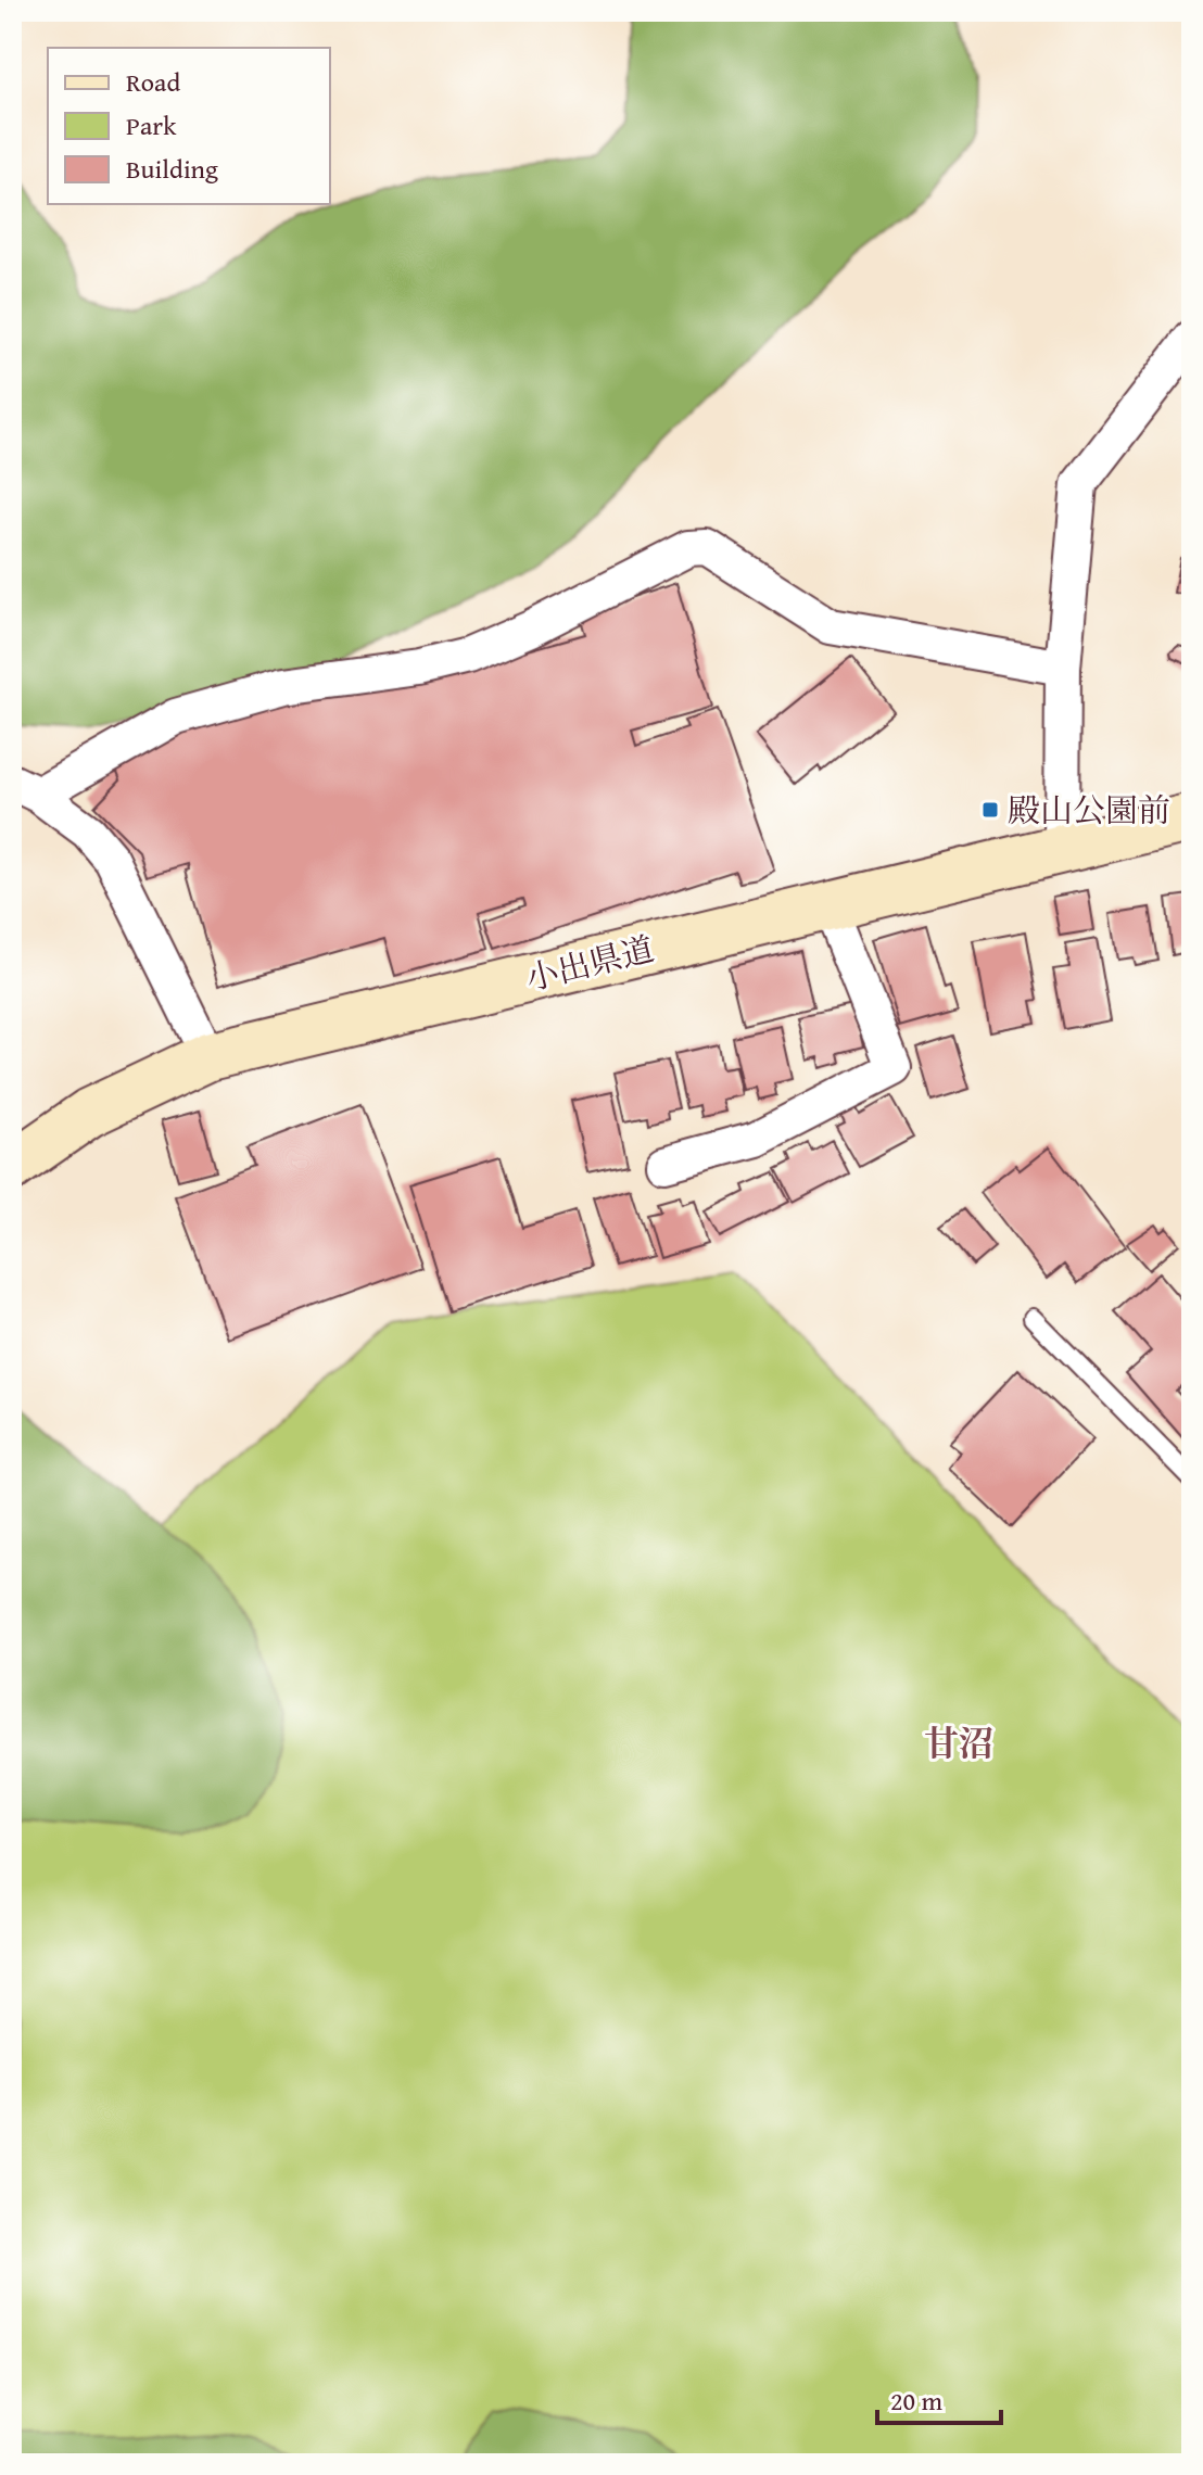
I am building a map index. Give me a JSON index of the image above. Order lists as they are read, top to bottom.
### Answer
{
  "streets": {
    "main road": ["小出県道"]
  },
  "districts": ["甘沼"],
  "places": {
    "transit": ["殿山公園前"]
  },
  "legend": ["Road", "Park", "Building"],
  "scale_bar": "20 m"
}
